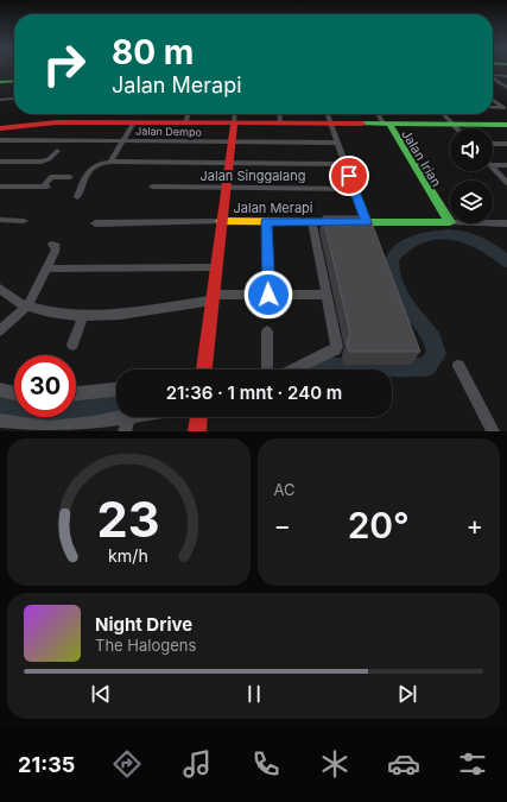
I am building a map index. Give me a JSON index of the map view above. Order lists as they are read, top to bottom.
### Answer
{
  "streets": {
    "street": [
      "Jalan Dempo",
      "Jalan Irian",
      "Jalan Singgalang",
      "Jalan Merapi"
    ]
  },
  "crossings": [
    ["Jalan Irian", "Jalan Merapi"]
  ],
  "page": {
    "turn": ["80 m", "Jalan Merapi"],
    "limit": "30",
    "trip": "21:36 · 1 mnt · 240 m",
    "tile": "AC",
    "heat": ["−", "20°", "+"],
    "song": ["Night Drive", "The Halogens"],
    "tabs": "21:35",
    "gauge": ["23", "km/h"]
  }
}
